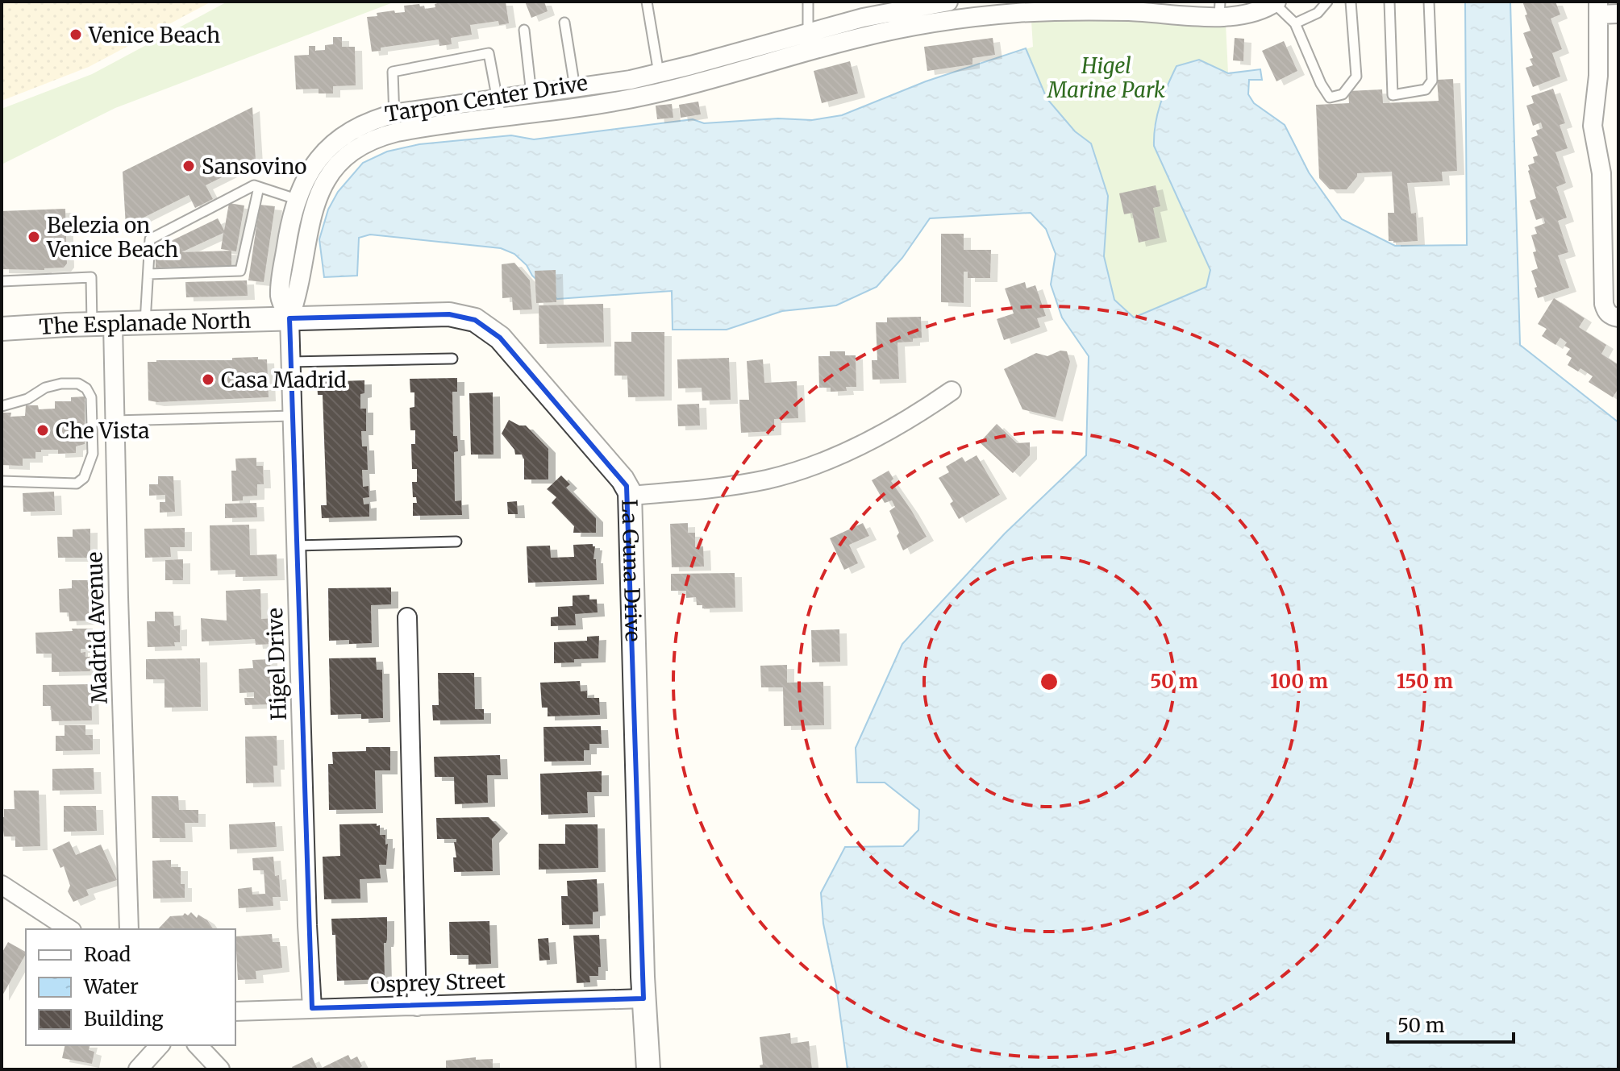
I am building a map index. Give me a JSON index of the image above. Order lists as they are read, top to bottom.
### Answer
{
  "streets": {
    "street": [
      "Tarpon Center Drive",
      "The Esplanade North",
      "La Guna Drive",
      "Madrid Avenue",
      "Higel Drive",
      "Osprey Street"
    ]
  },
  "crossings": [
    ["Tarpon Center Drive", "The Esplanade North"],
    ["Tarpon Center Drive", "La Guna Drive"],
    ["Tarpon Center Drive", "Higel Drive"],
    ["The Esplanade North", "La Guna Drive"],
    ["The Esplanade North", "Madrid Avenue"],
    ["The Esplanade North", "Higel Drive"],
    ["La Guna Drive", "Higel Drive"],
    ["La Guna Drive", "Osprey Street"],
    ["Higel Drive", "Osprey Street"]
  ],
  "parks": ["Higel Marine Park"],
  "places": [
    "Venice Beach",
    "Sansovino",
    "Belezia on Venice Beach",
    "Casa Madrid",
    "Che Vista"
  ],
  "legend": ["Road", "Water", "Building"],
  "scale_bar": "50 m",
  "rings": ["50 m", "100 m", "150 m"]
}
